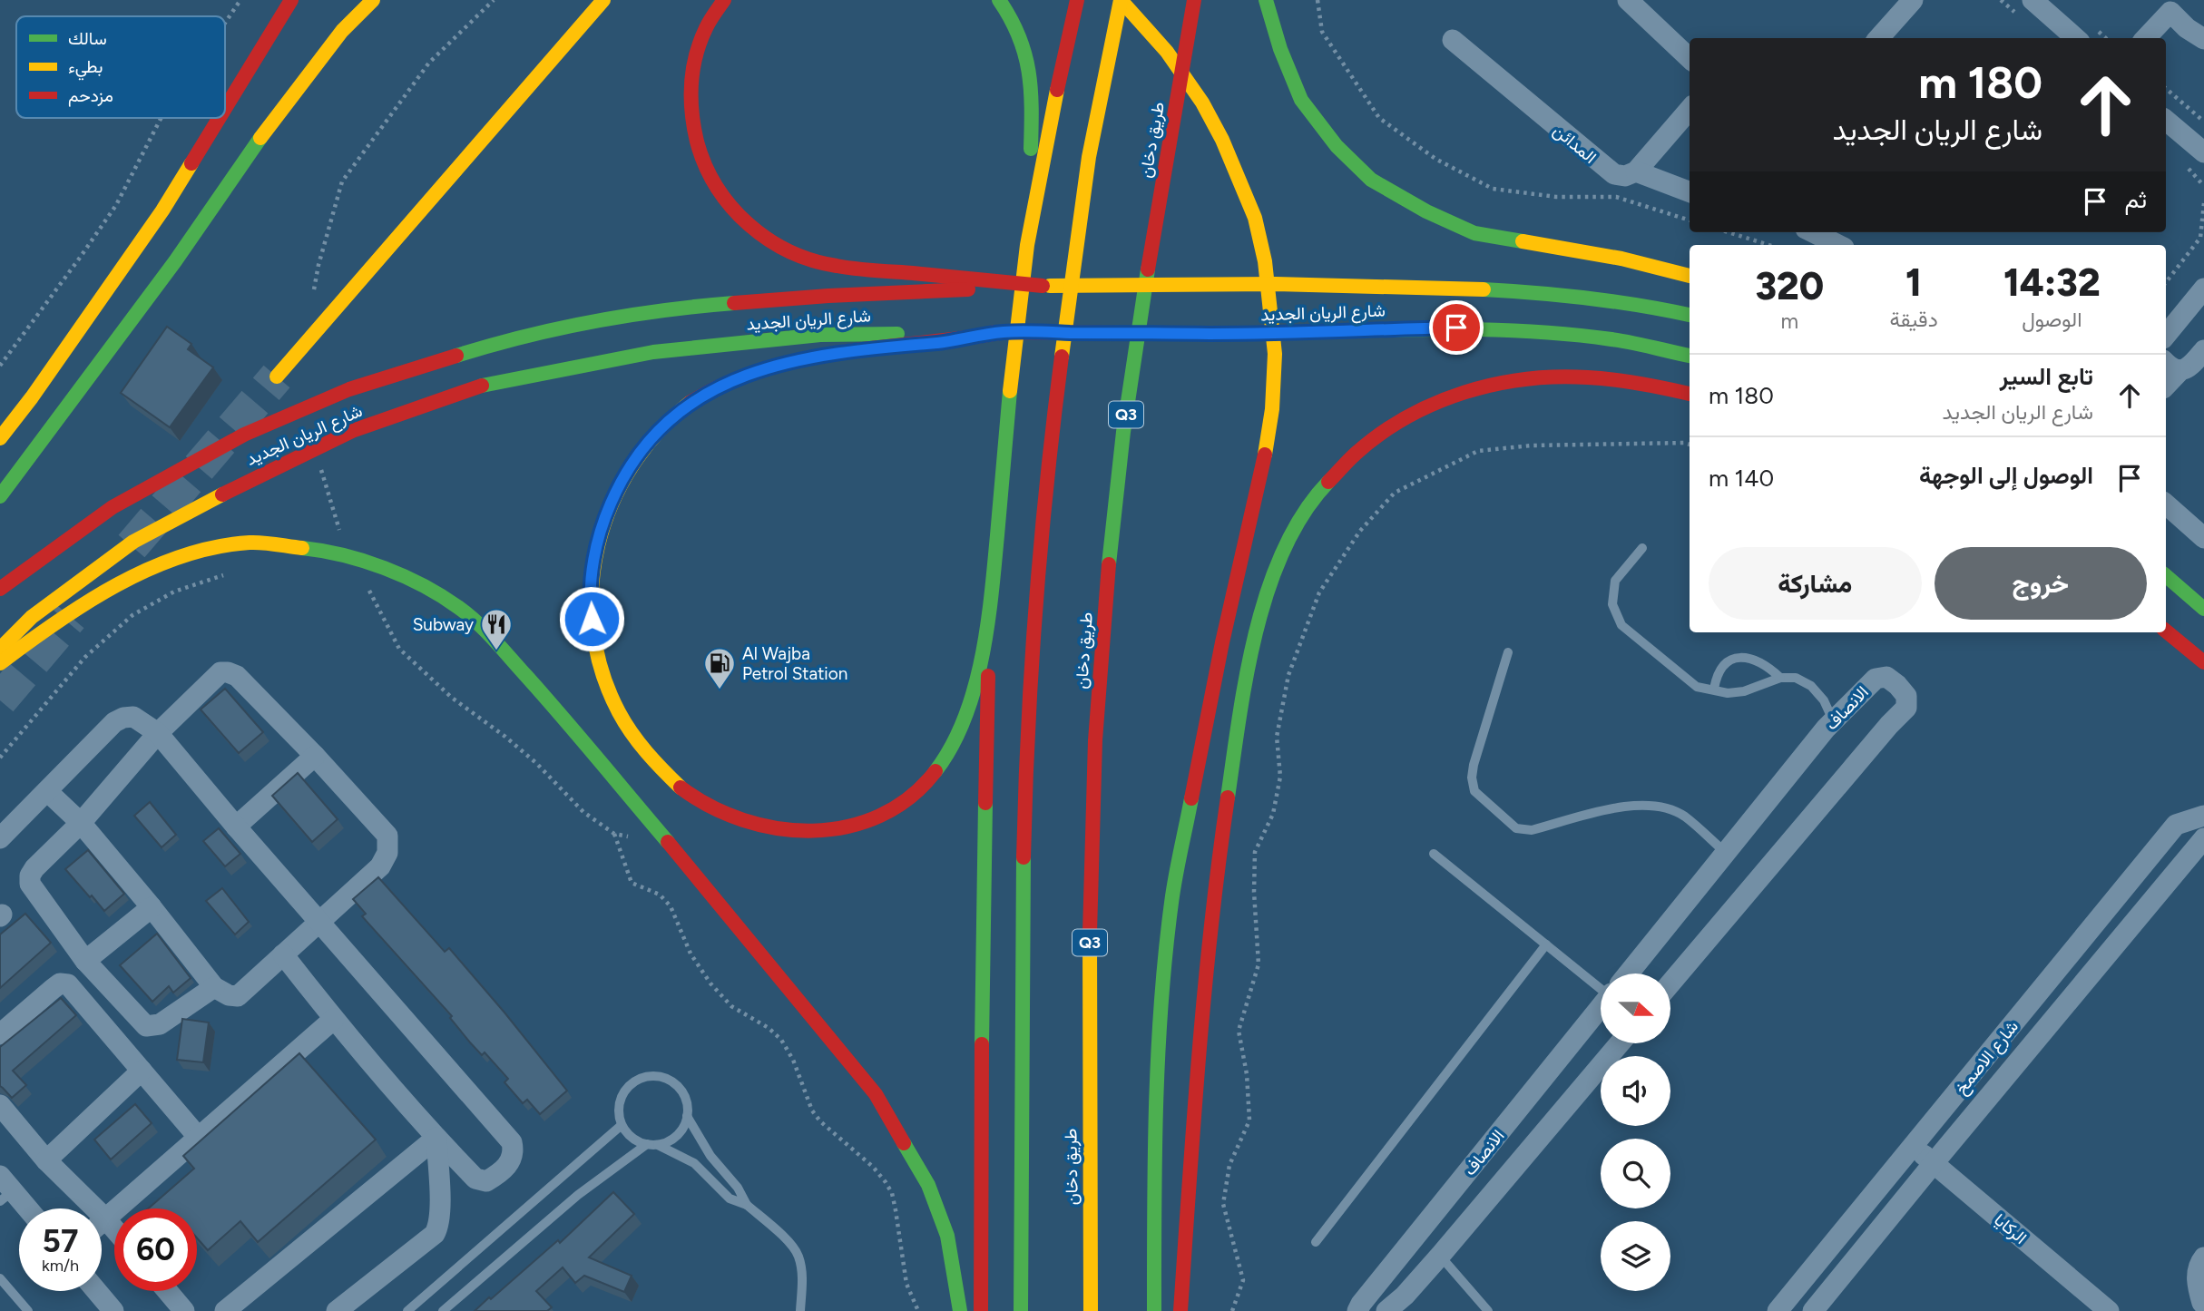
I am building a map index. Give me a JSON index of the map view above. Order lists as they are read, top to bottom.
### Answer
{
  "streets": {
    "main road": ["طريق دخان", "شارع الريان الجديد", "Q3"],
    "street": [
      "المدائن",
      "الانصاف",
      "شارع الاصمخ",
      "الركايا"
    ]
  },
  "crossings": [
    ["شارع الاصمخ", "الركايا"]
  ],
  "places": {
    "restaurant": ["Subway"],
    "fuel station": ["Al Wajba Petrol Station"]
  },
  "legend": ["سالك", "بطيء", "مزدحم"],
  "north": "right",
  "page": {
    "turn": ["180 m", "شارع الريان الجديد"],
    "then": "ثم",
    "eta": [
      "14:32",
      "الوصول",
      "1",
      "دقيقة",
      "320",
      "m"
    ],
    "list": [
      {
        "name": "تابع السير",
        "note": "شارع الريان الجديد",
        "value": "180 m"
      },
      {
        "name": "الوصول إلى الوجهة",
        "value": "140 m"
      }
    ],
    "buttons": ["خروج", "مشاركة"],
    "speed": "57 km/h",
    "limit": "60"
  }
}
